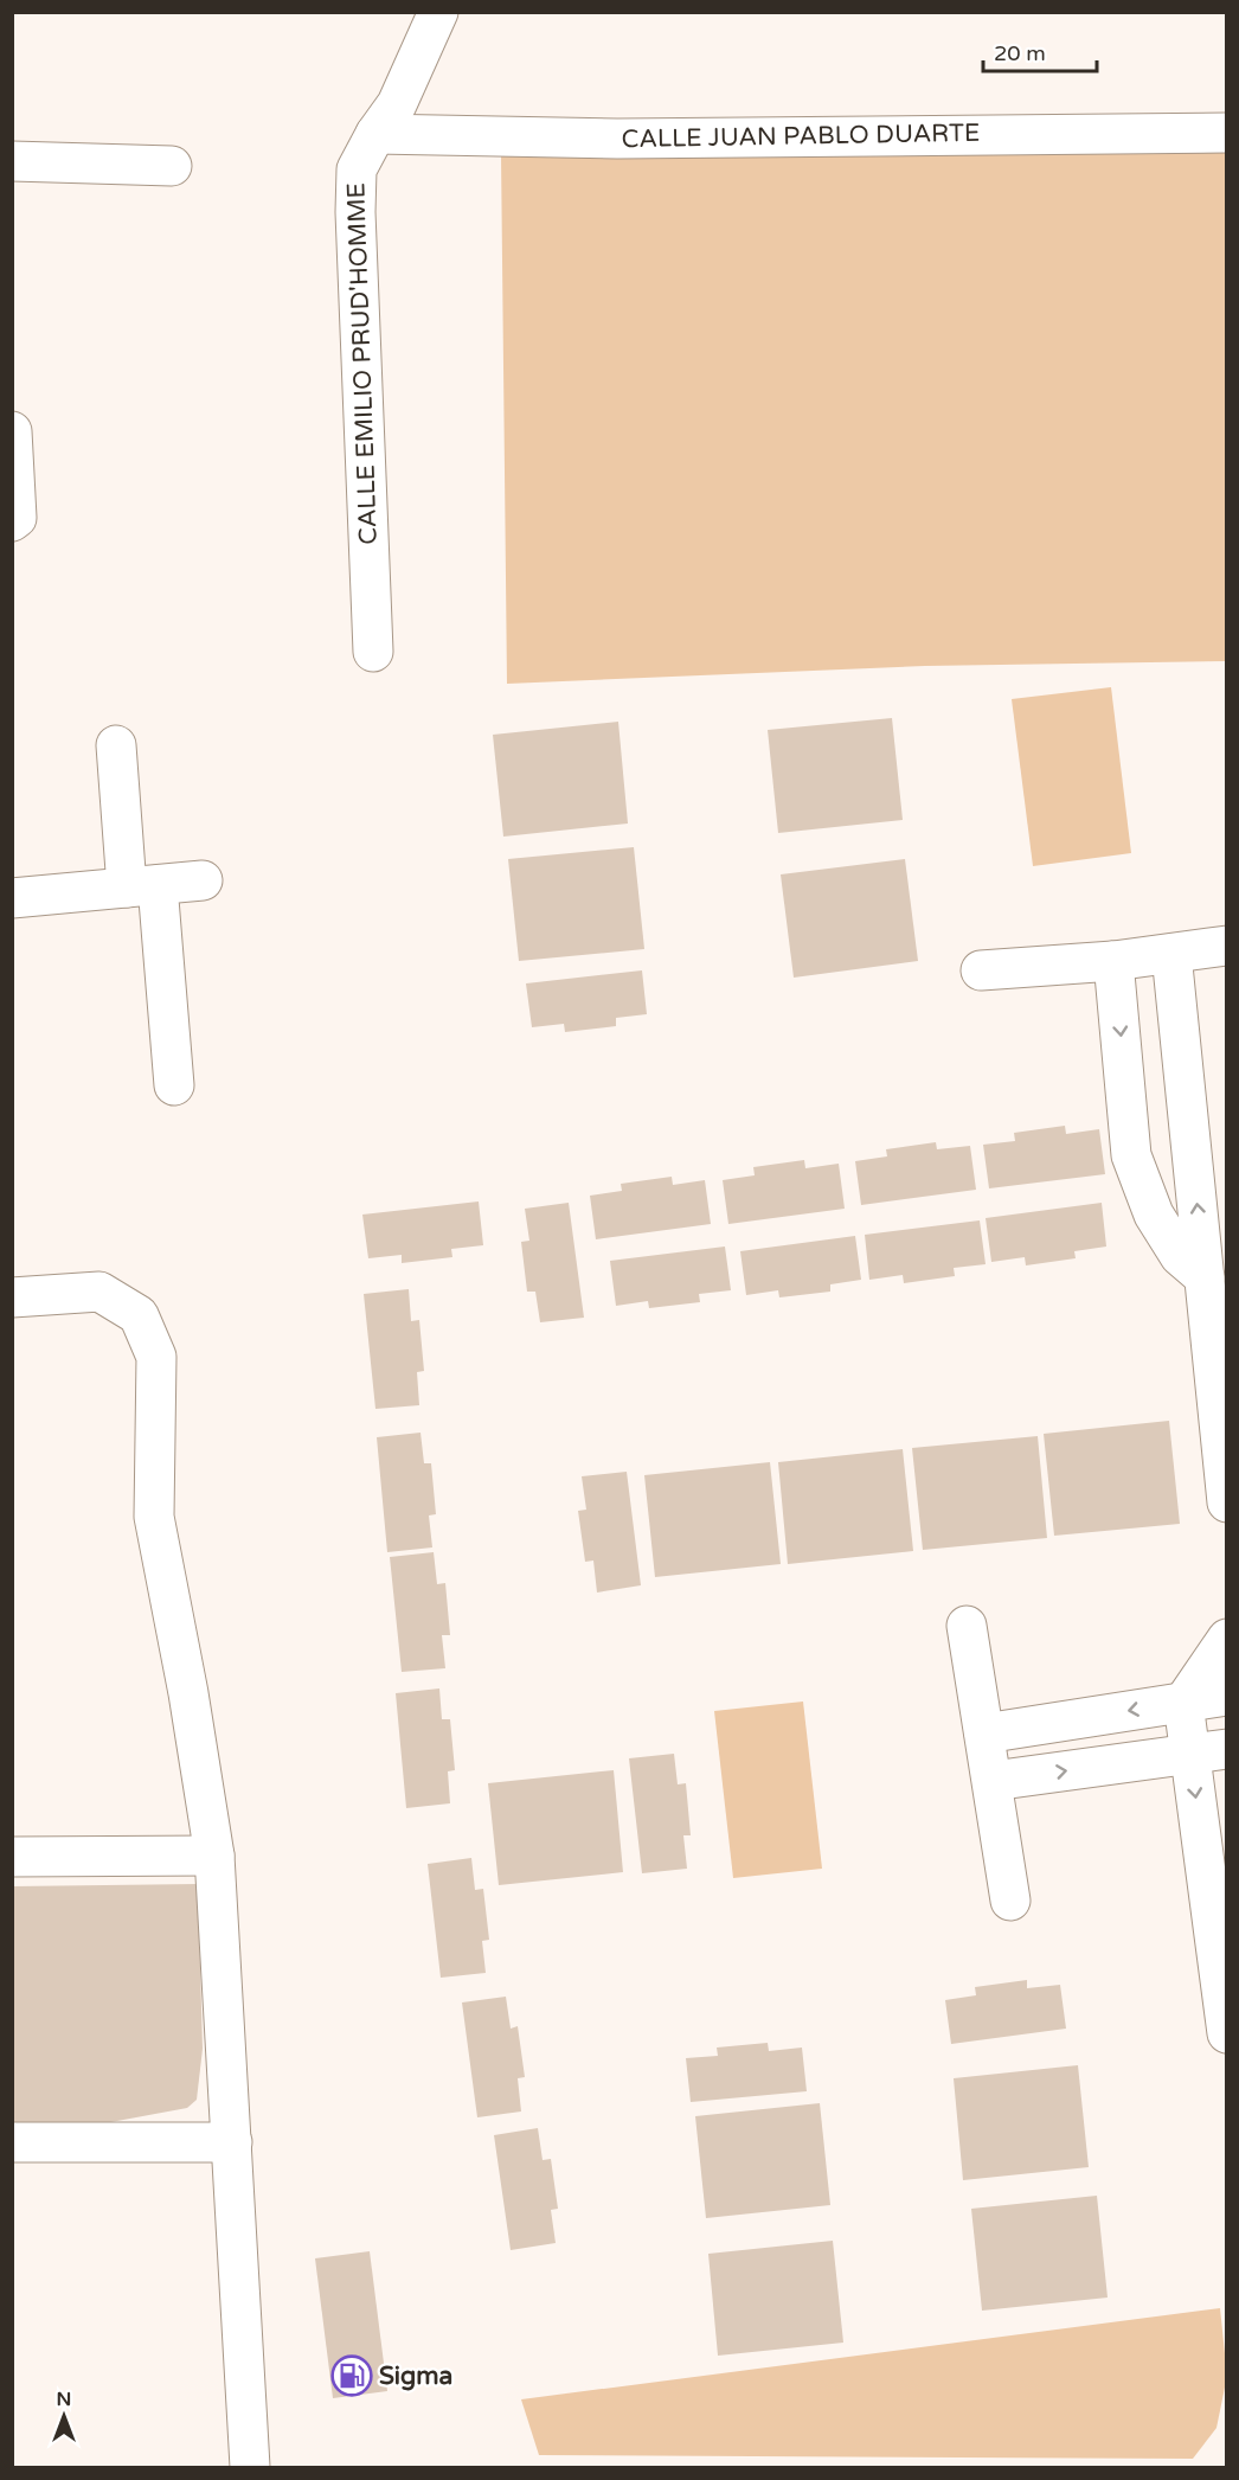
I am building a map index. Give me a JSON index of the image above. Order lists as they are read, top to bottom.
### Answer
{
  "streets": {
    "street": ["CALLE JUAN PABLO DUARTE", "CALLE EMILIO PRUD'HOMME"]
  },
  "crossings": [
    ["CALLE JUAN PABLO DUARTE", "CALLE EMILIO PRUD'HOMME"]
  ],
  "places": {
    "fuel station": ["Sigma"]
  },
  "scale_bar": "20 m",
  "north": "top"
}
